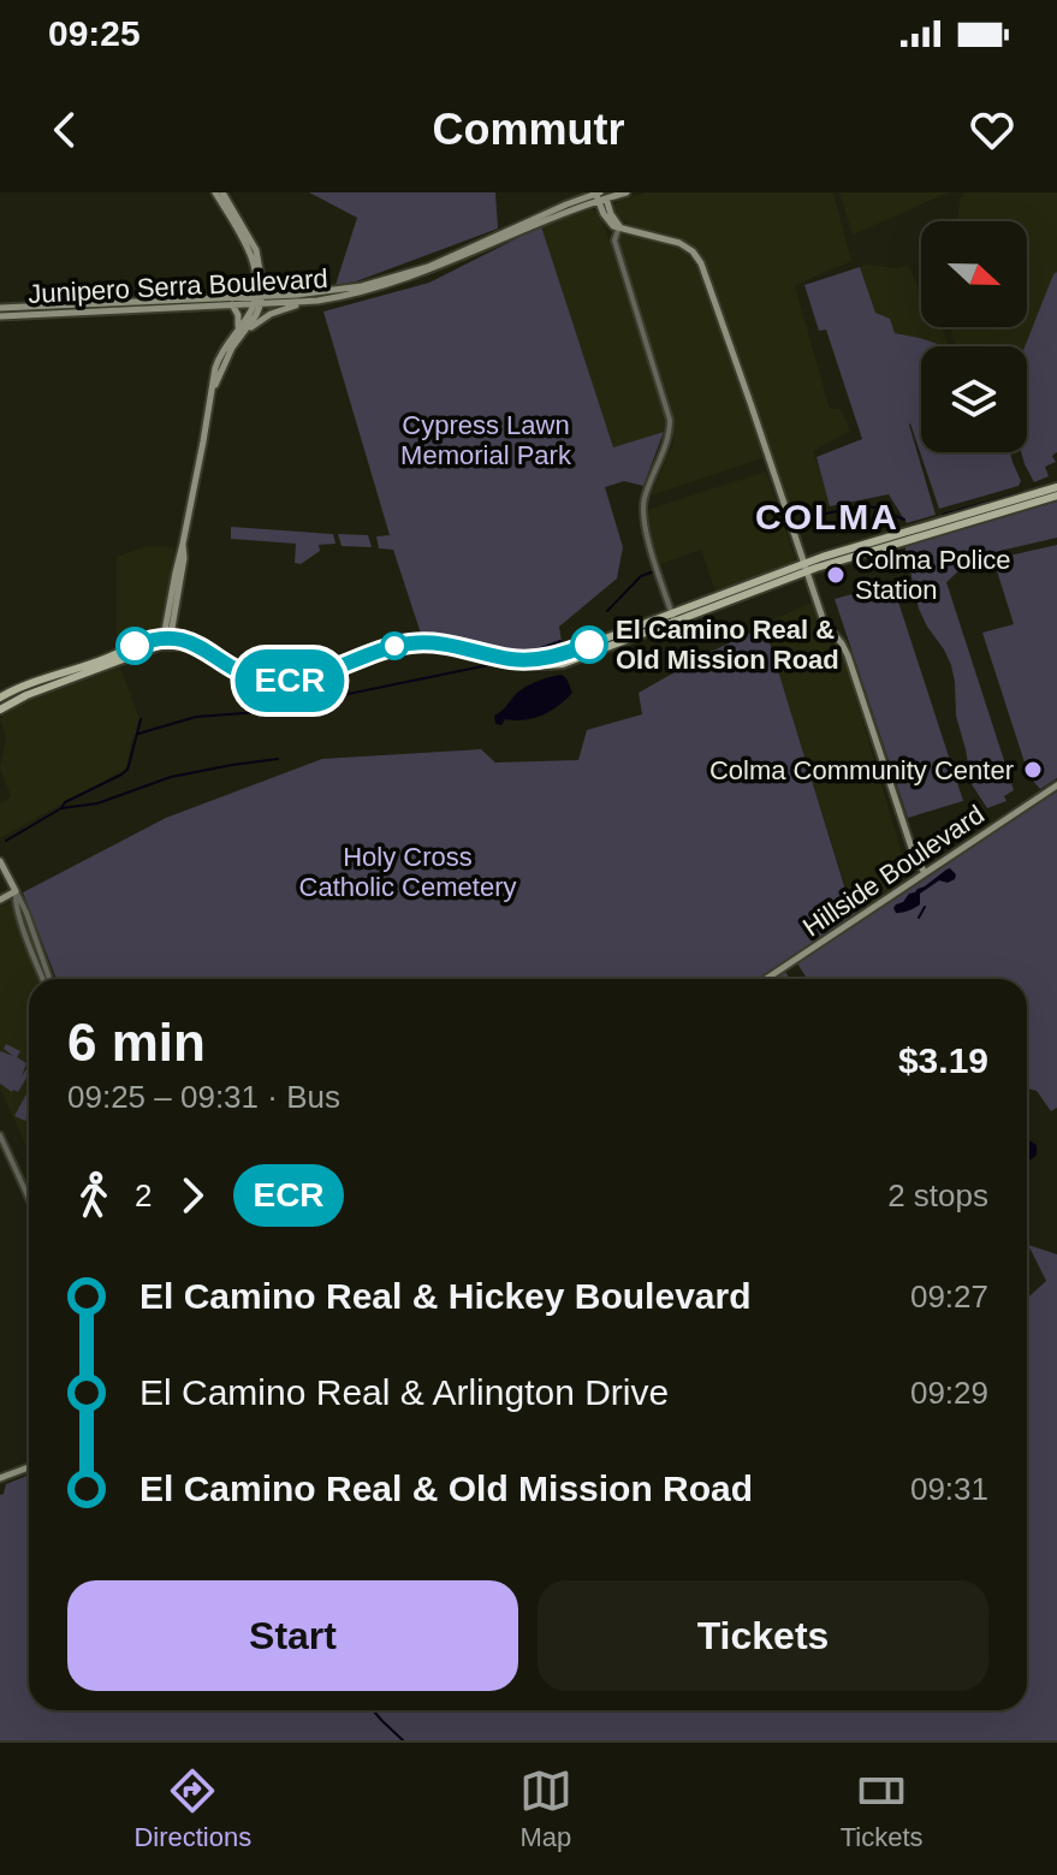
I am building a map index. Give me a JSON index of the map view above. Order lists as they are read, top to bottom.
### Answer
{
  "streets": {
    "main road": ["Junipero Serra Boulevard", "Hillside Boulevard"]
  },
  "districts": ["COLMA"],
  "parks": ["Cypress Lawn Memorial Park", "Holy Cross Catholic Cemetery"],
  "places": ["Colma Police Station", "El Camino Real & Old Mission Road", "Colma Community Center"],
  "lines": ["bus line ECR"],
  "north": "right",
  "page": {
    "status": "09:25",
    "header": "Commutr",
    "on_map": "ECR",
    "heading": ["6 min", "09:25 – 09:31 · Bus", "$3.19"],
    "legs": ["2", "ECR", "2 stops"],
    "list": [
      {
        "name": "El Camino Real & Hickey Boulevard",
        "value": "09:27"
      },
      {
        "name": "El Camino Real & Arlington Drive",
        "value": "09:29"
      },
      {
        "name": "El Camino Real & Old Mission Road",
        "value": "09:31"
      }
    ],
    "buttons": ["Start", "Tickets"],
    "tabs": ["Directions", "Map", "Tickets"]
  }
}
